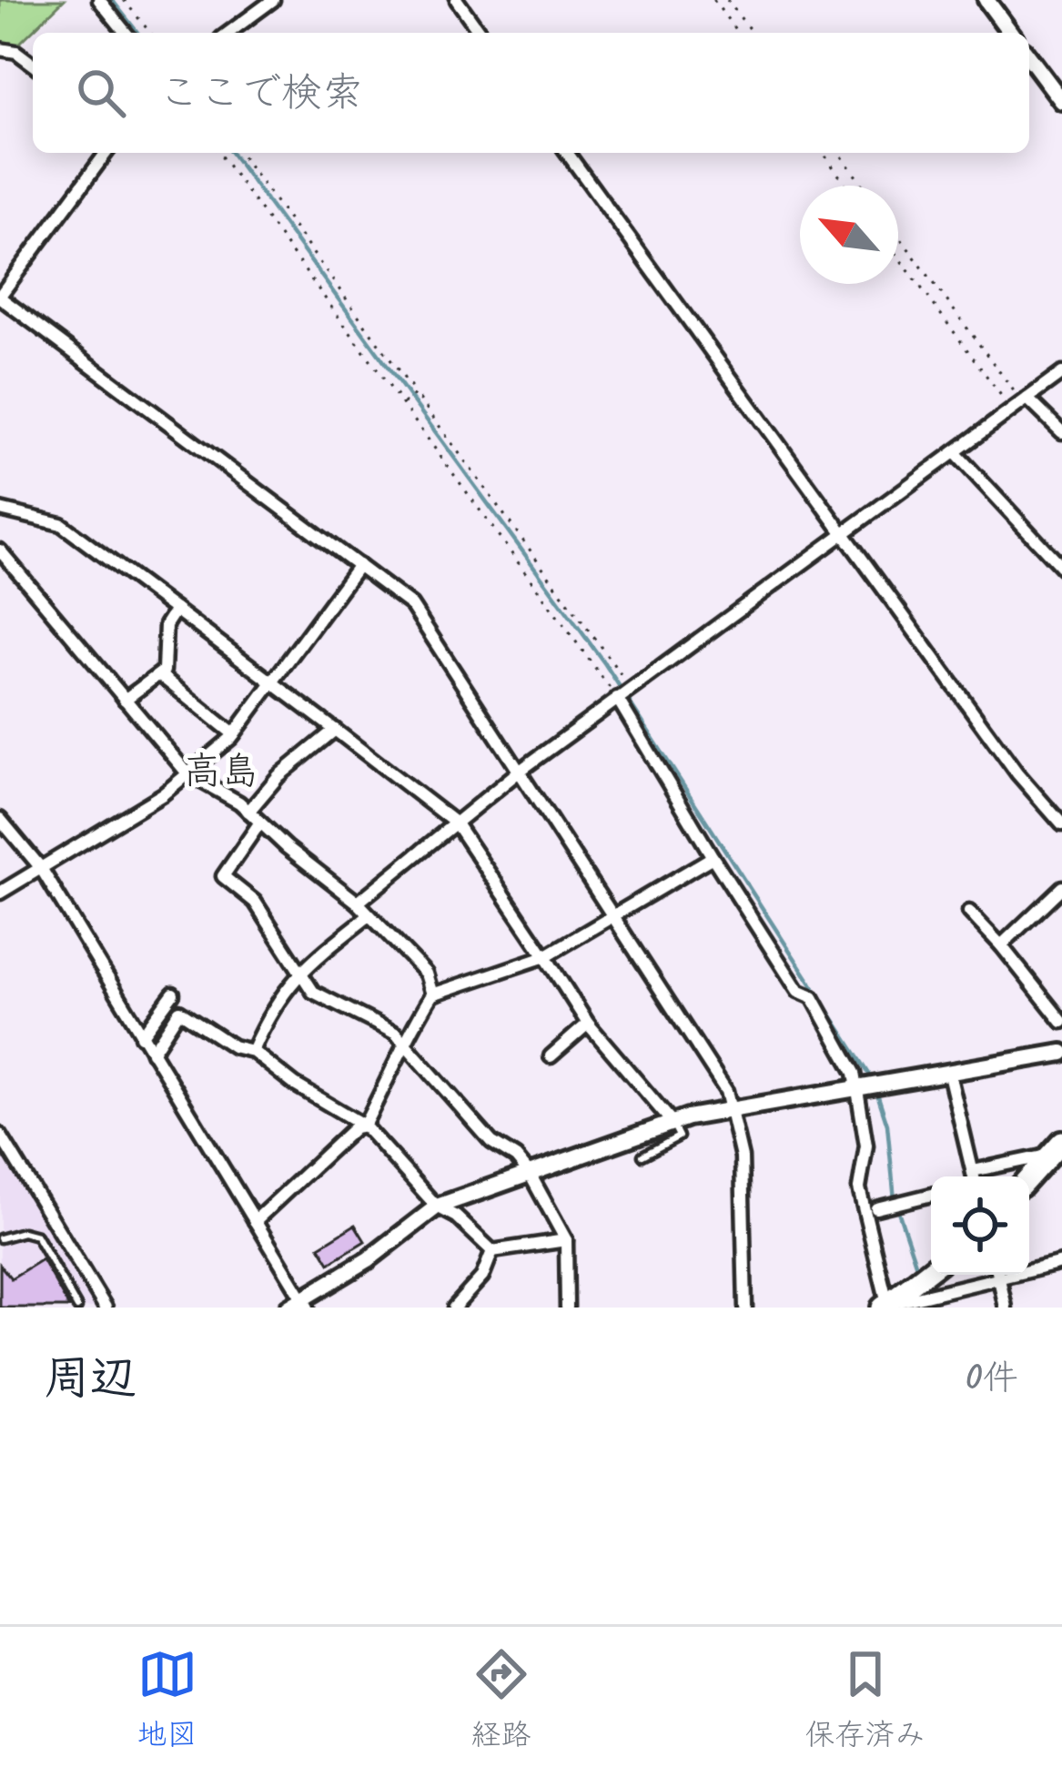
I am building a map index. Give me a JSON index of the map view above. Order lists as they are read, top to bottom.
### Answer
{
  "districts": ["高島"],
  "north": "top left",
  "page": {
    "search": "ここで検索",
    "heading": ["周辺", "0件"],
    "nav": ["地図", "経路", "保存済み"]
  }
}
